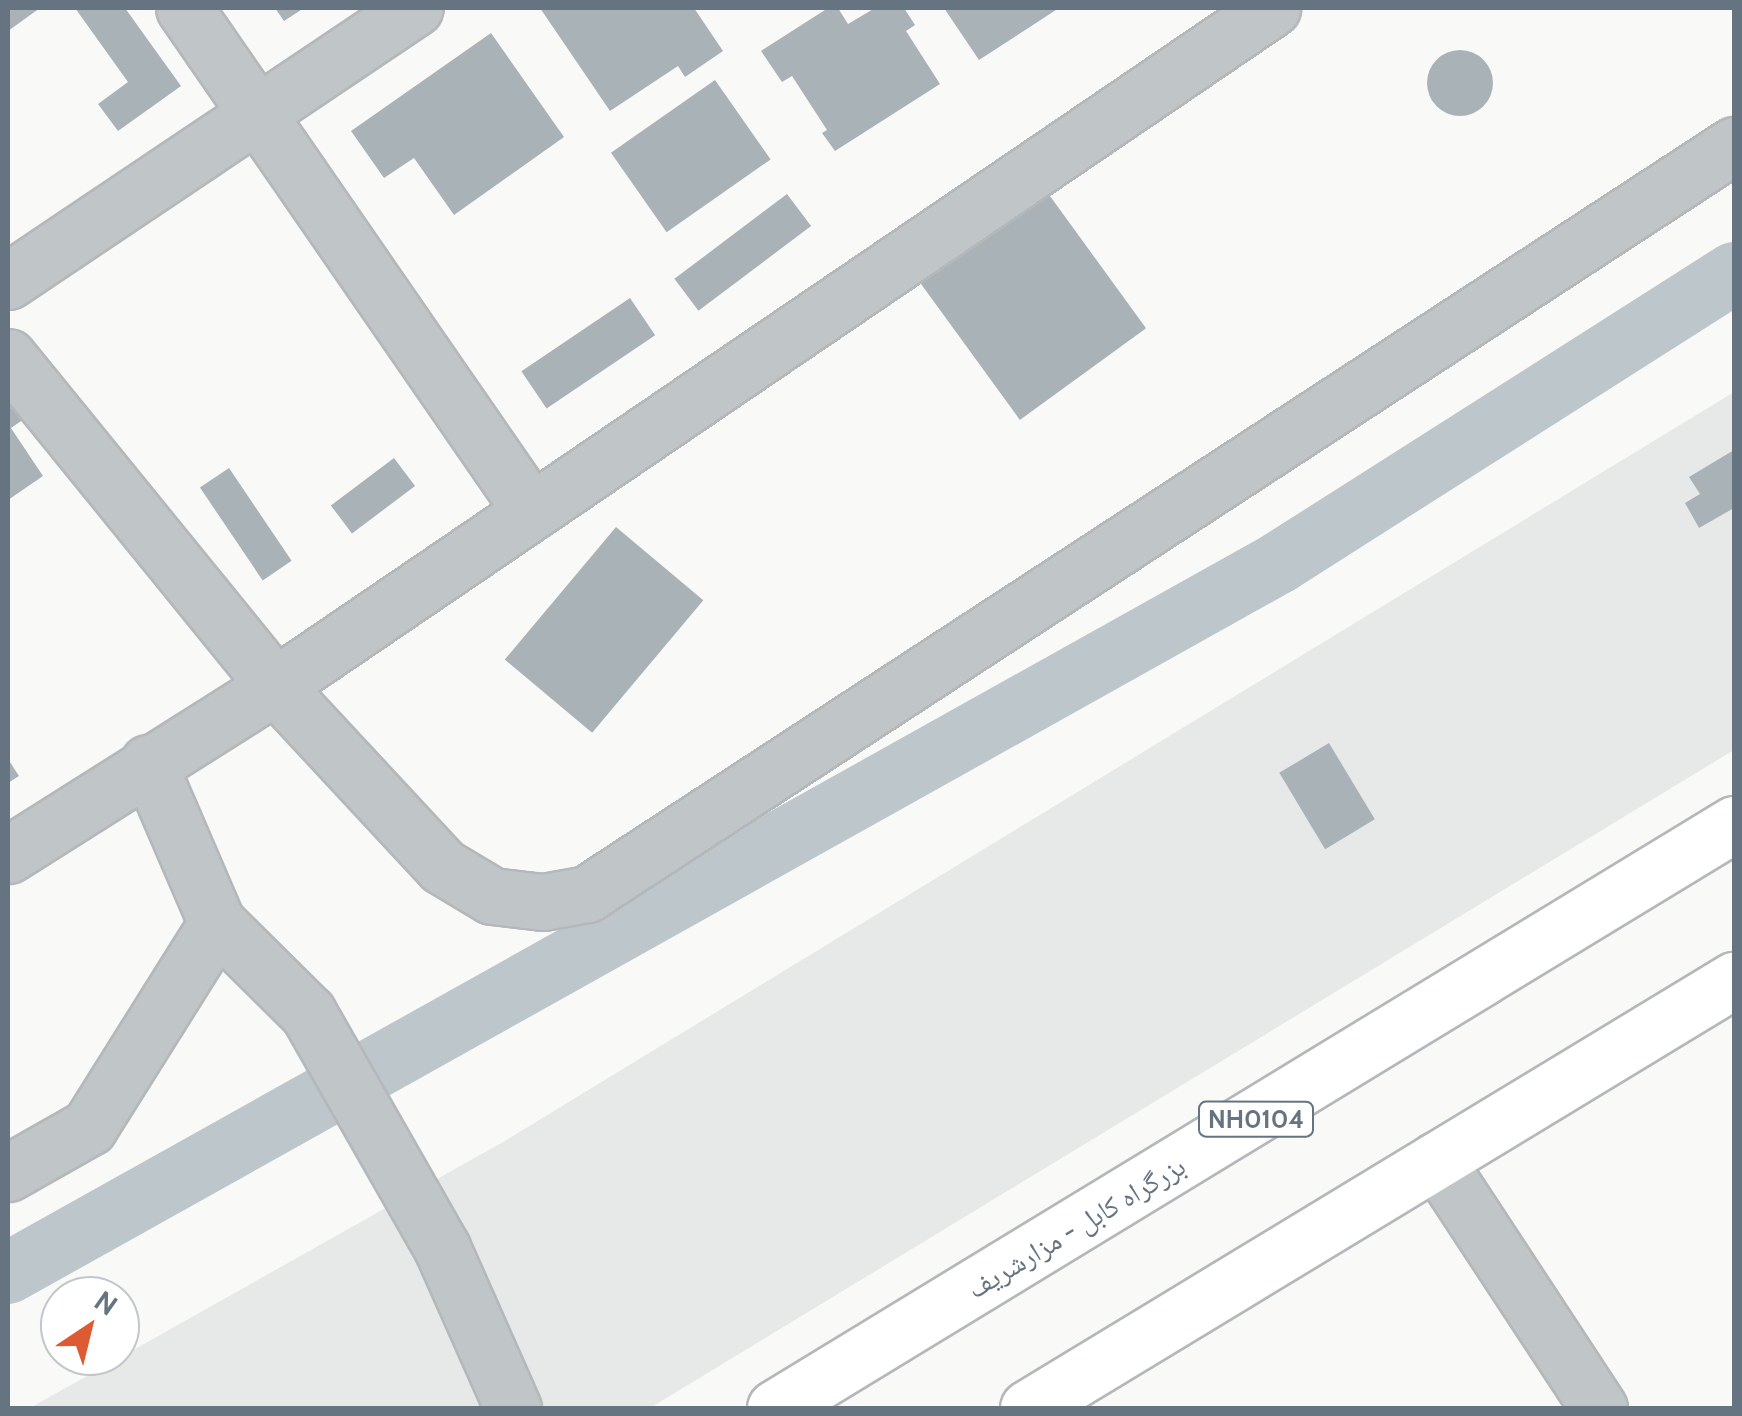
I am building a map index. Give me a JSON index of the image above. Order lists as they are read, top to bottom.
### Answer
{
  "streets": {
    "highway": ["NH0104", "بزرگراه کابل - مزارشریف"]
  },
  "north": "top right"
}
